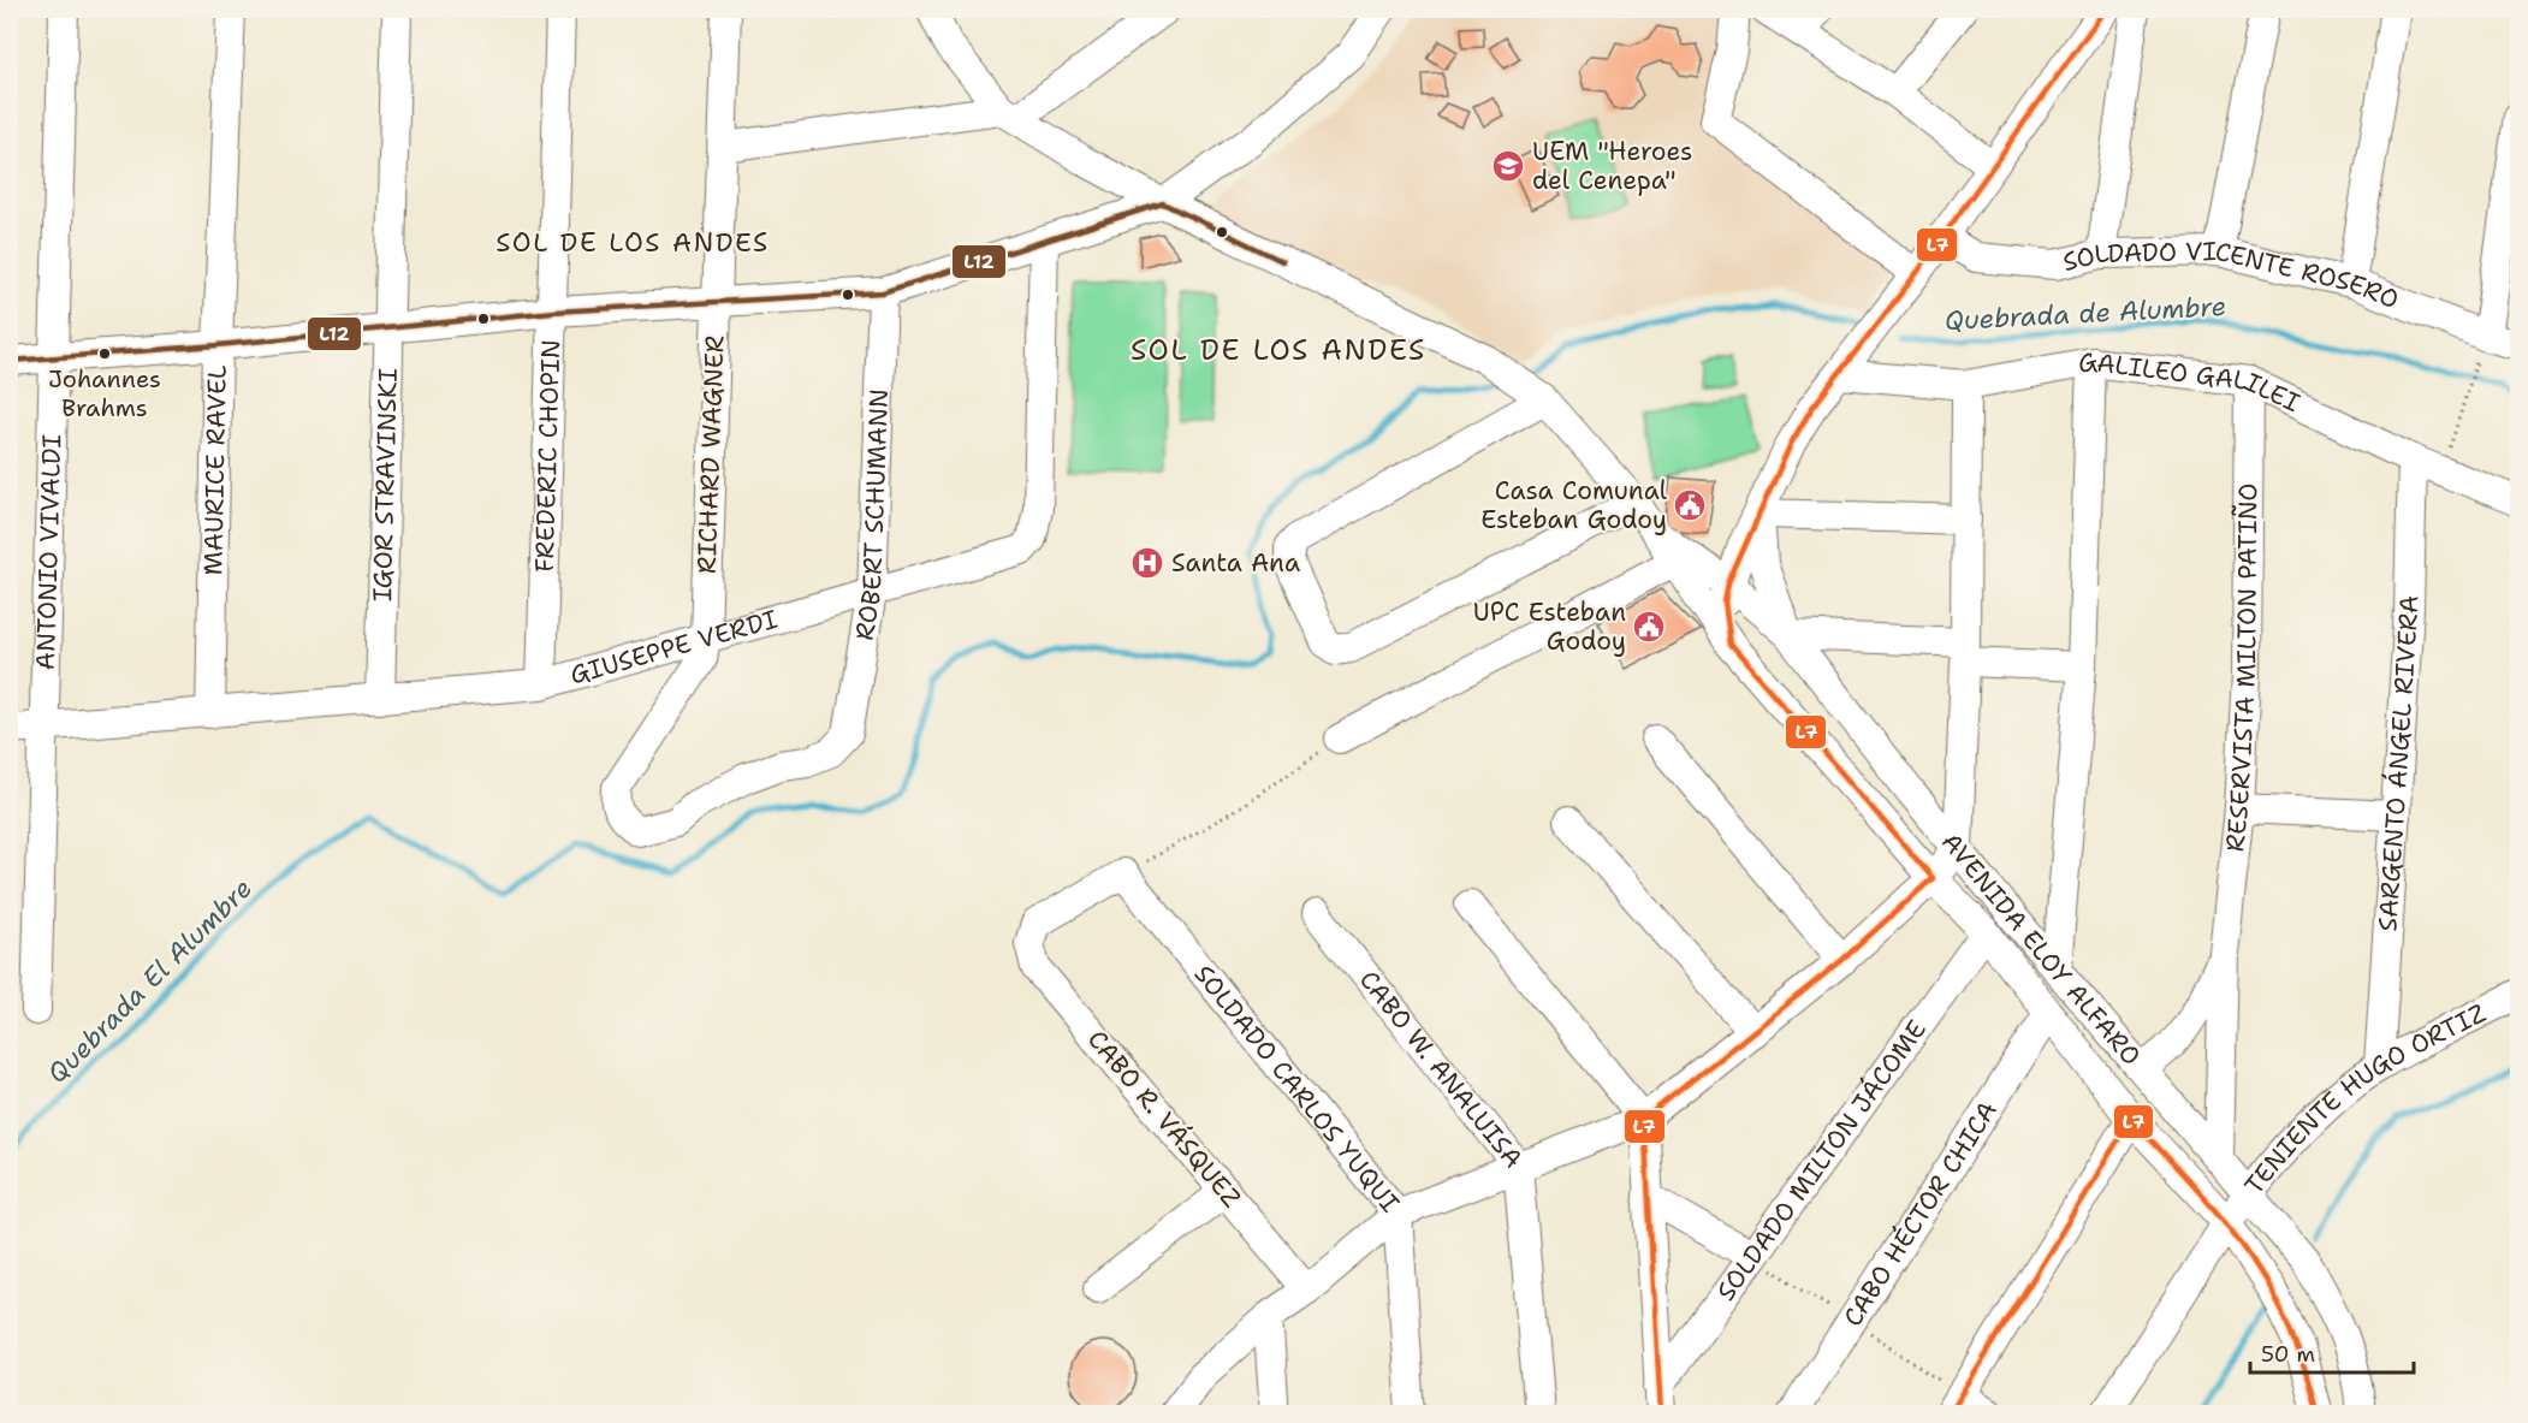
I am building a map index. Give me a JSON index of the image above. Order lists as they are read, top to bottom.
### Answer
{
  "streets": {
    "street": [
      "SOLDADO VICENTE ROSERO",
      "GALILEO GALILEI",
      "FREDERIC CHOPIN",
      "RICHARD WAGNER",
      "MAURICE RAVEL",
      "IGOR STRAVINSKI",
      "ROBERT SCHUMANN",
      "ANTONIO VIVALDI",
      "GIUSEPPE VERDI",
      "RESERVISTA MILTON PATIÑO",
      "SARGENTO ÁNGEL RIVERA",
      "AVENIDA ELOY ALFARO",
      "CABO W. ANALUISA",
      "SOLDADO CARLOS YUQUI",
      "TENIENTE HUGO ORTIZ",
      "CABO R. VÁSQUEZ",
      "SOLDADO MILTON JÁCOME",
      "CABO HÉCTOR CHICA"
    ]
  },
  "crossings": [
    ["GALILEO GALILEI", "RESERVISTA MILTON PATIÑO"],
    ["GALILEO GALILEI", "SARGENTO ÁNGEL RIVERA"],
    ["FREDERIC CHOPIN", "GIUSEPPE VERDI"],
    ["RICHARD WAGNER", "ROBERT SCHUMANN"],
    ["RICHARD WAGNER", "GIUSEPPE VERDI"],
    ["MAURICE RAVEL", "GIUSEPPE VERDI"],
    ["IGOR STRAVINSKI", "GIUSEPPE VERDI"],
    ["ROBERT SCHUMANN", "GIUSEPPE VERDI"],
    ["ANTONIO VIVALDI", "GIUSEPPE VERDI"],
    ["RESERVISTA MILTON PATIÑO", "AVENIDA ELOY ALFARO"],
    ["SARGENTO ÁNGEL RIVERA", "TENIENTE HUGO ORTIZ"],
    ["AVENIDA ELOY ALFARO", "TENIENTE HUGO ORTIZ"],
    ["AVENIDA ELOY ALFARO", "SOLDADO MILTON JÁCOME"],
    ["AVENIDA ELOY ALFARO", "CABO HÉCTOR CHICA"],
    ["SOLDADO CARLOS YUQUI", "CABO R. VÁSQUEZ"]
  ],
  "districts": ["SOL DE LOS ANDES", "SOL DE LOS ANDES"],
  "water": ["Quebrada de Alumbre", "Quebrada El Alumbre"],
  "places": {
    "school or university": ["UEM \"Heroes del Cenepa\""],
    "other": ["Johannes Brahms"],
    "public building": ["Casa Comunal Esteban Godoy", "UPC Esteban Godoy"],
    "hospital": ["Santa Ana"]
  },
  "lines": ["transit line L7", "transit line L12"],
  "scale_bar": "50 m"
}
